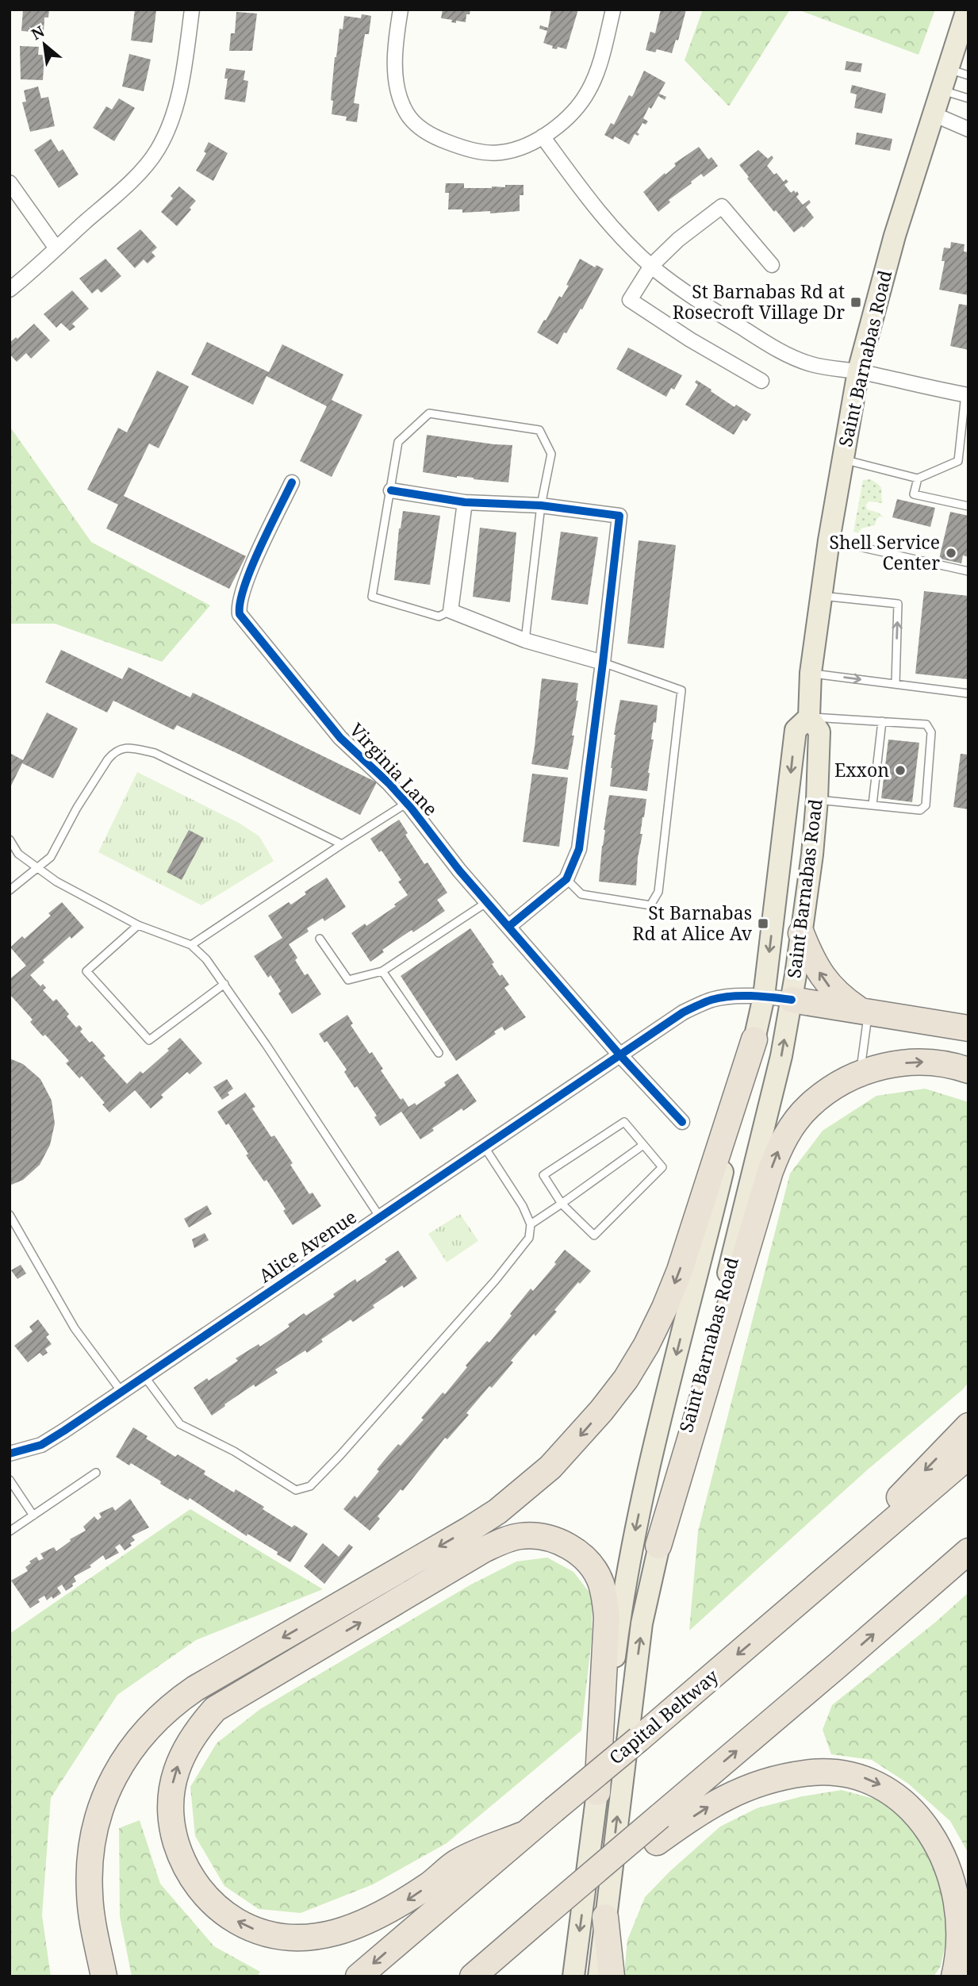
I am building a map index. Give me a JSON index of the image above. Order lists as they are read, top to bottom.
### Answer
{
  "streets": {
    "highway": ["Capital Beltway"],
    "main road": ["Saint Barnabas Road"],
    "street": ["Virginia Lane", "Alice Avenue"]
  },
  "crossings": [
    ["Virginia Lane", "Alice Avenue"]
  ],
  "places": {
    "transit": ["St Barnabas Rd at Rosecroft Village Dr", "St Barnabas Rd at Alice Av"],
    "other": ["Shell Service Center", "Exxon"]
  },
  "north": "top left"
}
